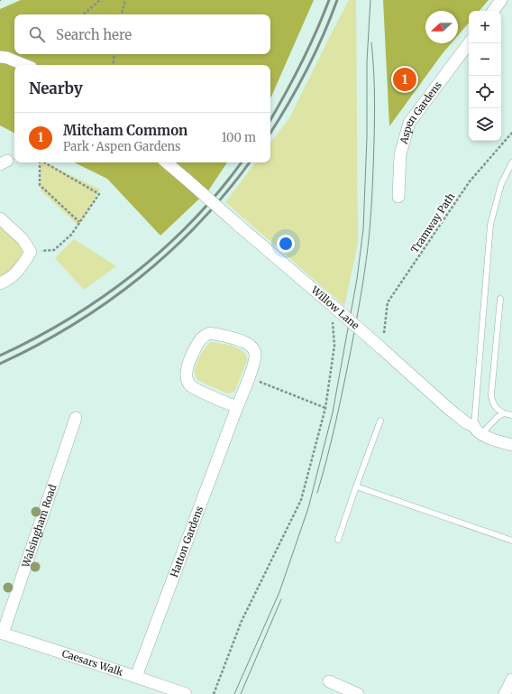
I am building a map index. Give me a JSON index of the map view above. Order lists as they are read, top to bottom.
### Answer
{
  "streets": {
    "street": [
      "Aspen Gardens",
      "Willow Lane",
      "Walsingham Road",
      "Hatton Gardens",
      "Caesars Walk"
    ],
    "path": ["Tramway Path"]
  },
  "crossings": [
    ["Walsingham Road", "Caesars Walk"],
    ["Hatton Gardens", "Caesars Walk"]
  ],
  "north": "left",
  "page": {
    "map_buttons": ["+", "−"],
    "search": "Search here",
    "heading": "Nearby",
    "pins": "1",
    "list": [
      {
        "mark": "1",
        "name": "Mitcham Common",
        "note": "Park · Aspen Gardens",
        "value": "100 m"
      }
    ]
  }
}
